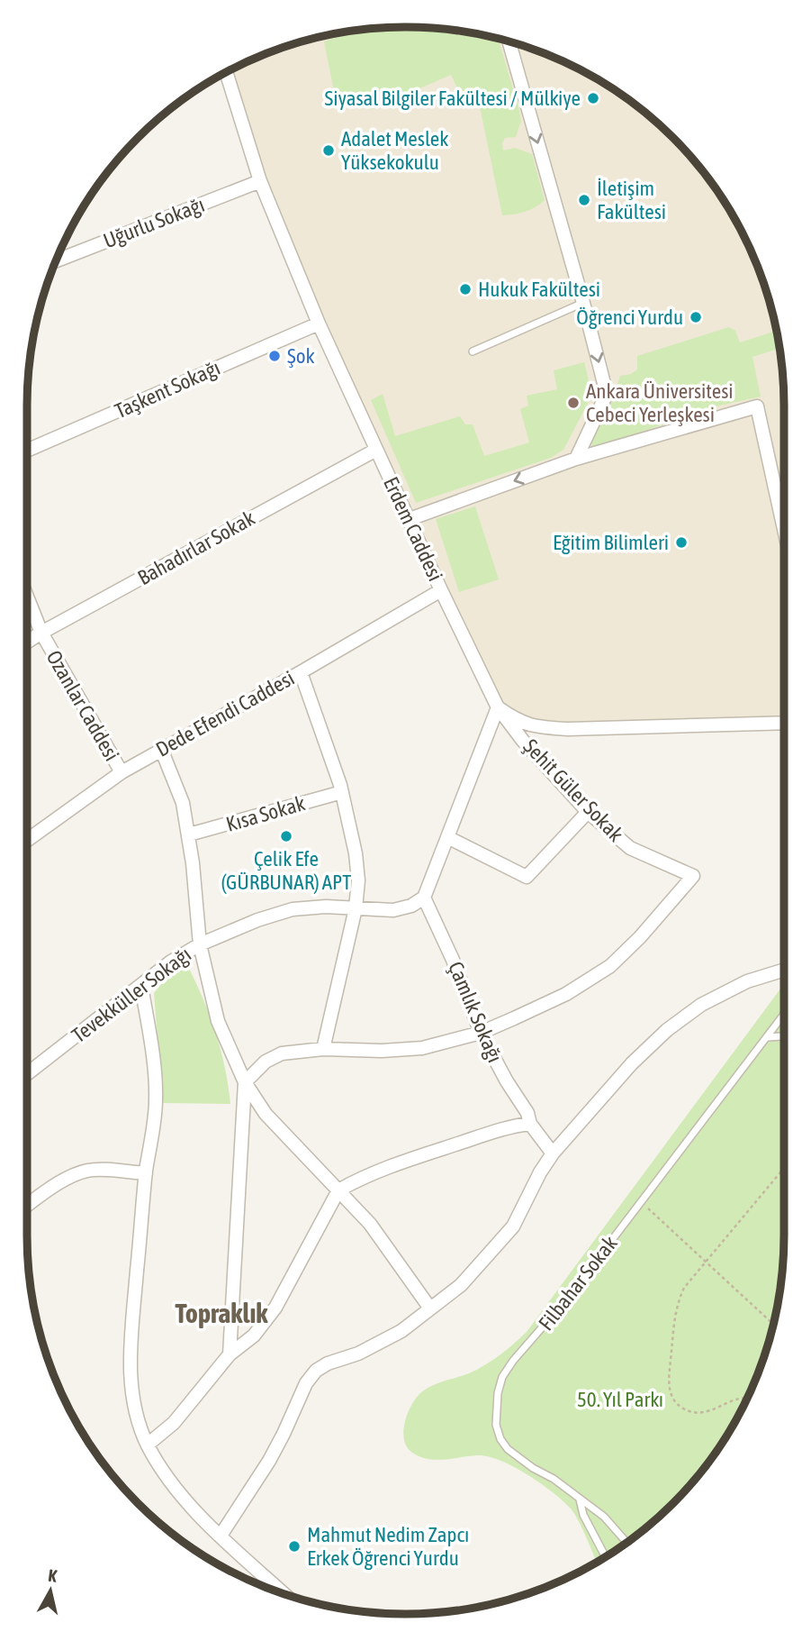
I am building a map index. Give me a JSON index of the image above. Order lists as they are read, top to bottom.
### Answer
{
  "streets": {
    "street": [
      "Uğurlu Sokağı",
      "Taşkent Sokağı",
      "Erdem Caddesi",
      "Bahadırlar Sokak",
      "Ozanlar Caddesi",
      "Dede Efendi Caddesi",
      "Şehit Güler Sokak",
      "Kısa Sokak",
      "Tevekküller Sokağı",
      "Çamlık Sokağı"
    ],
    "lane": ["Filbahar Sokak"]
  },
  "crossings": [
    ["Uğurlu Sokağı", "Erdem Caddesi"],
    ["Taşkent Sokağı", "Erdem Caddesi"],
    ["Erdem Caddesi", "Bahadırlar Sokak"],
    ["Erdem Caddesi", "Dede Efendi Caddesi"],
    ["Erdem Caddesi", "Şehit Güler Sokak"],
    ["Bahadırlar Sokak", "Ozanlar Caddesi"],
    ["Ozanlar Caddesi", "Dede Efendi Caddesi"],
    ["Şehit Güler Sokak", "Çamlık Sokağı"],
    ["Tevekküller Sokağı", "Çamlık Sokağı"]
  ],
  "districts": ["Topraklık"],
  "parks": ["50. Yıl Parkı"],
  "places": [
    "Siyasal Bilgiler Fakültesi / Mülkiye",
    "Adalet Meslek Yüksekokulu",
    "İletişim Fakültesi",
    "Hukuk Fakültesi",
    "Öğrenci Yurdu",
    "Şok",
    "Ankara Üniversitesi Cebeci Yerleşkesi",
    "Eğitim Bilimleri",
    "Çelik Efe (GÜRBUNAR) APT",
    "Mahmut Nedim Zapcı Erkek Öğrenci Yurdu"
  ],
  "north": "top"
}
